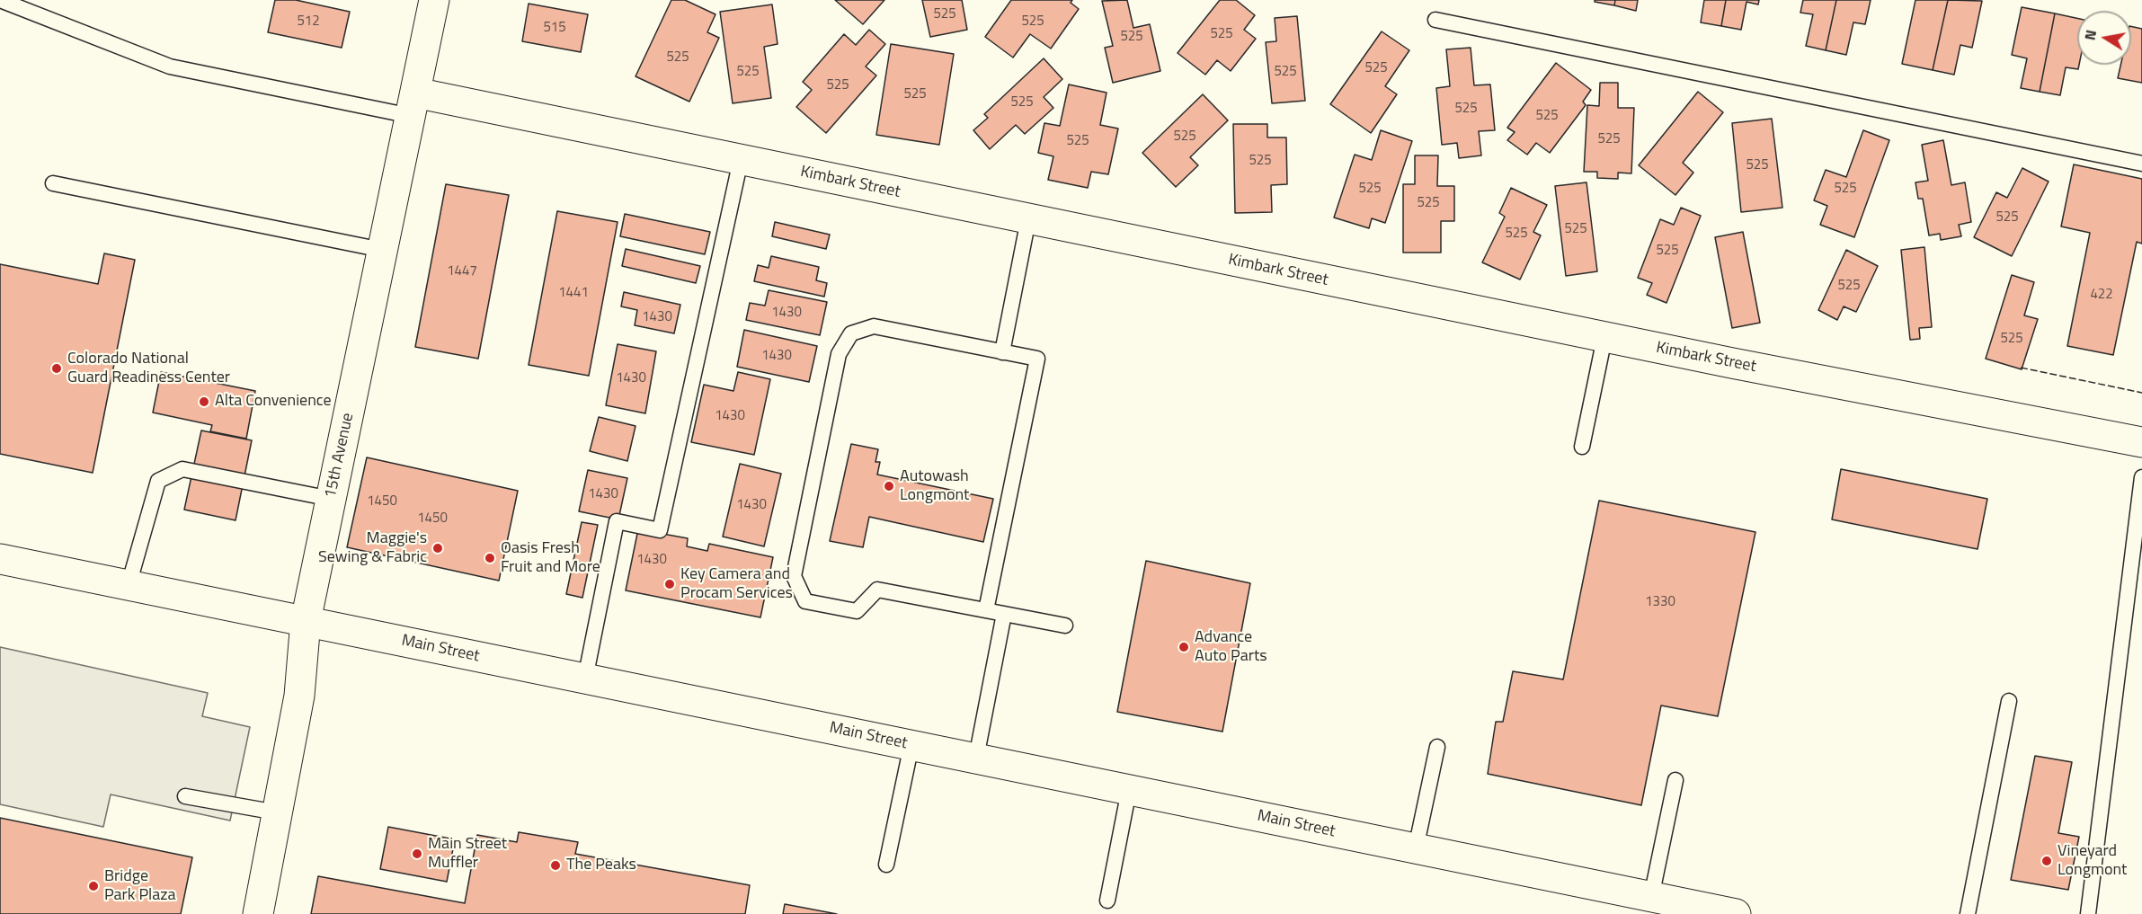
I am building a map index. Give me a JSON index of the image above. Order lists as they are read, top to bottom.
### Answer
{
  "streets": {
    "main road": ["Kimbark Street", "15th Avenue", "Main Street"]
  },
  "crossings": [
    ["Kimbark Street", "15th Avenue"],
    ["15th Avenue", "Main Street"]
  ],
  "places": [
    "Colorado National Guard Readiness Center",
    "Alta Convenience",
    "Autowash Longmont",
    "Maggie's Sewing & Fabric",
    "Oasis Fresh Fruit and More",
    "Key Camera and Procam Services",
    "Advance Auto Parts",
    "Main Street Muffler",
    "Vineyard Longmont",
    "The Peaks",
    "Bridge Park Plaza"
  ],
  "house_numbers": [
    "525",
    "512",
    "525",
    "515",
    "525",
    "525",
    "525",
    "525",
    "525",
    "525",
    "525",
    "525",
    "525",
    "525",
    "525",
    "525",
    "525",
    "525",
    "525",
    "525",
    "525",
    "525",
    "525",
    "525",
    "525",
    "525",
    "525",
    "1447",
    "525",
    "1441",
    "422",
    "1430",
    "1430",
    "525",
    "1430",
    "1430",
    "1430",
    "1430",
    "1450",
    "1430",
    "1450",
    "1430",
    "1330"
  ],
  "north": "left"
}
